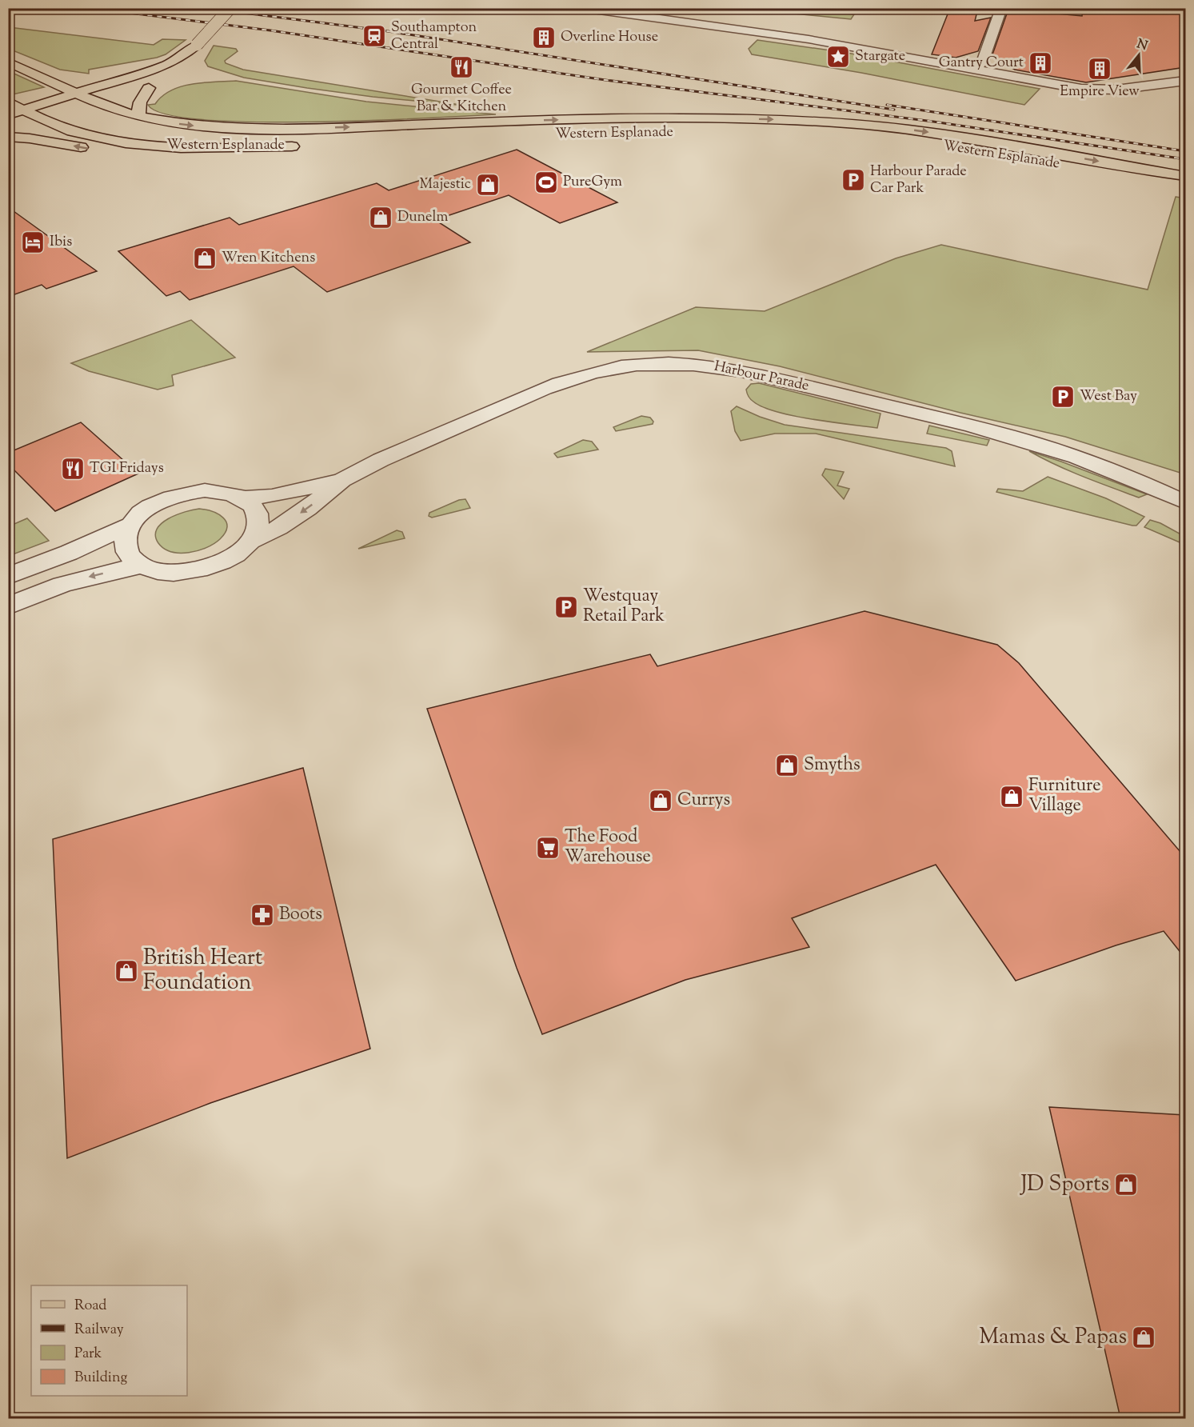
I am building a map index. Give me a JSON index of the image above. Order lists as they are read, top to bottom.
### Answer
{
  "streets": {
    "main road": ["Western Esplanade"],
    "street": ["Harbour Parade"]
  },
  "places": {
    "station": ["Southampton Central"],
    "building": ["Overline House", "Gantry Court", "Empire View"],
    "place": ["Stargate"],
    "restaurant": ["Gourmet Coffee Bar & Kitchen", "TGI Fridays"],
    "parking": ["Harbour Parade Car Park", "West Bay", "Westquay Retail Park"],
    "sports": ["PureGym"],
    "shop": [
      "Majestic",
      "Dunelm",
      "Wren Kitchens",
      "Smyths",
      "Furniture Village",
      "Currys",
      "British Heart Foundation",
      "JD Sports",
      "Mamas & Papas"
    ],
    "hotel": ["Ibis"],
    "supermarket": ["The Food Warehouse"],
    "pharmacy": ["Boots"]
  },
  "legend": [
    "Road",
    "Railway",
    "Park",
    "Building"
  ],
  "north": "top"
}
